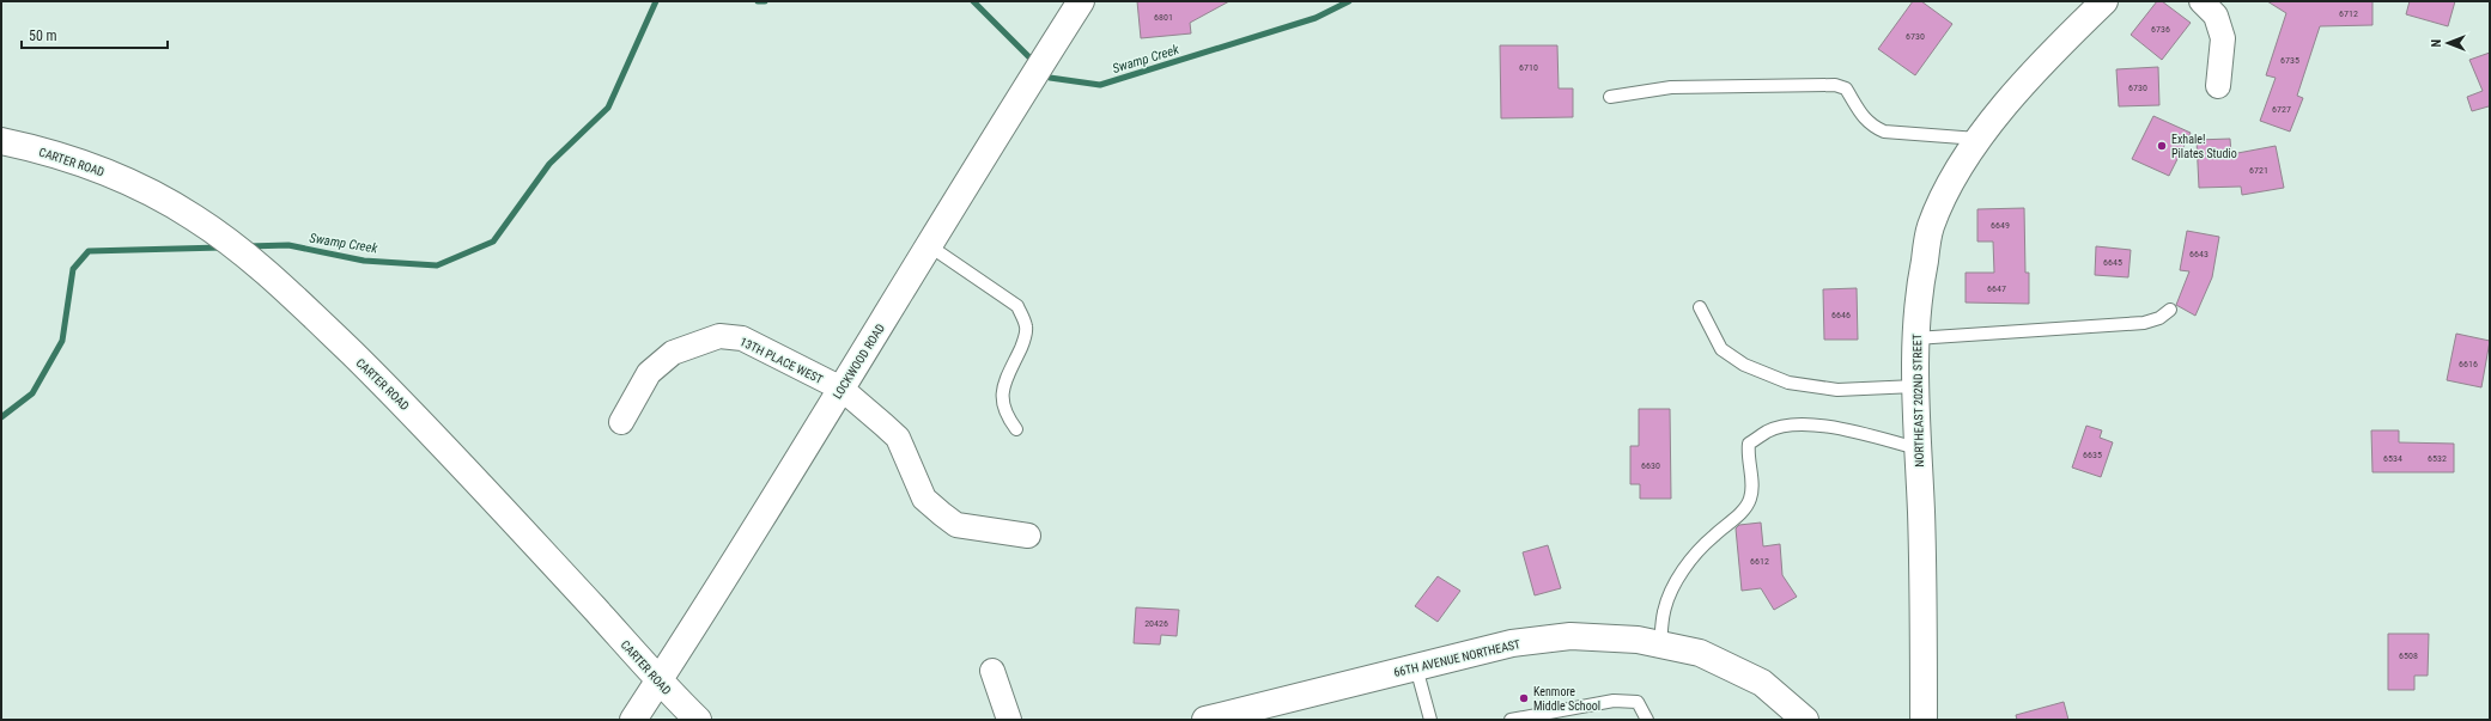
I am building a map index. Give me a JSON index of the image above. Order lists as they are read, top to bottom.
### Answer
{
  "streets": {
    "street": [
      "CARTER ROAD",
      "13TH PLACE WEST",
      "LOCKWOOD ROAD",
      "NORTHEAST 202ND STREET",
      "66TH AVENUE NORTHEAST"
    ]
  },
  "crossings": [
    ["CARTER ROAD", "LOCKWOOD ROAD"],
    ["13TH PLACE WEST", "LOCKWOOD ROAD"]
  ],
  "water": ["Swamp Creek"],
  "places": ["Exhale! Pilates Studio", "Kenmore Middle School"],
  "house_numbers": [
    "6712",
    "6801",
    "6736",
    "6730",
    "6735",
    "6710",
    "6730",
    "6727",
    "6721",
    "6649",
    "6643",
    "6645",
    "6647",
    "6646",
    "6616",
    "6635",
    "6534",
    "6532",
    "6630",
    "6612",
    "20426",
    "6508"
  ],
  "scale_bar": "50 m",
  "north": "left"
}
